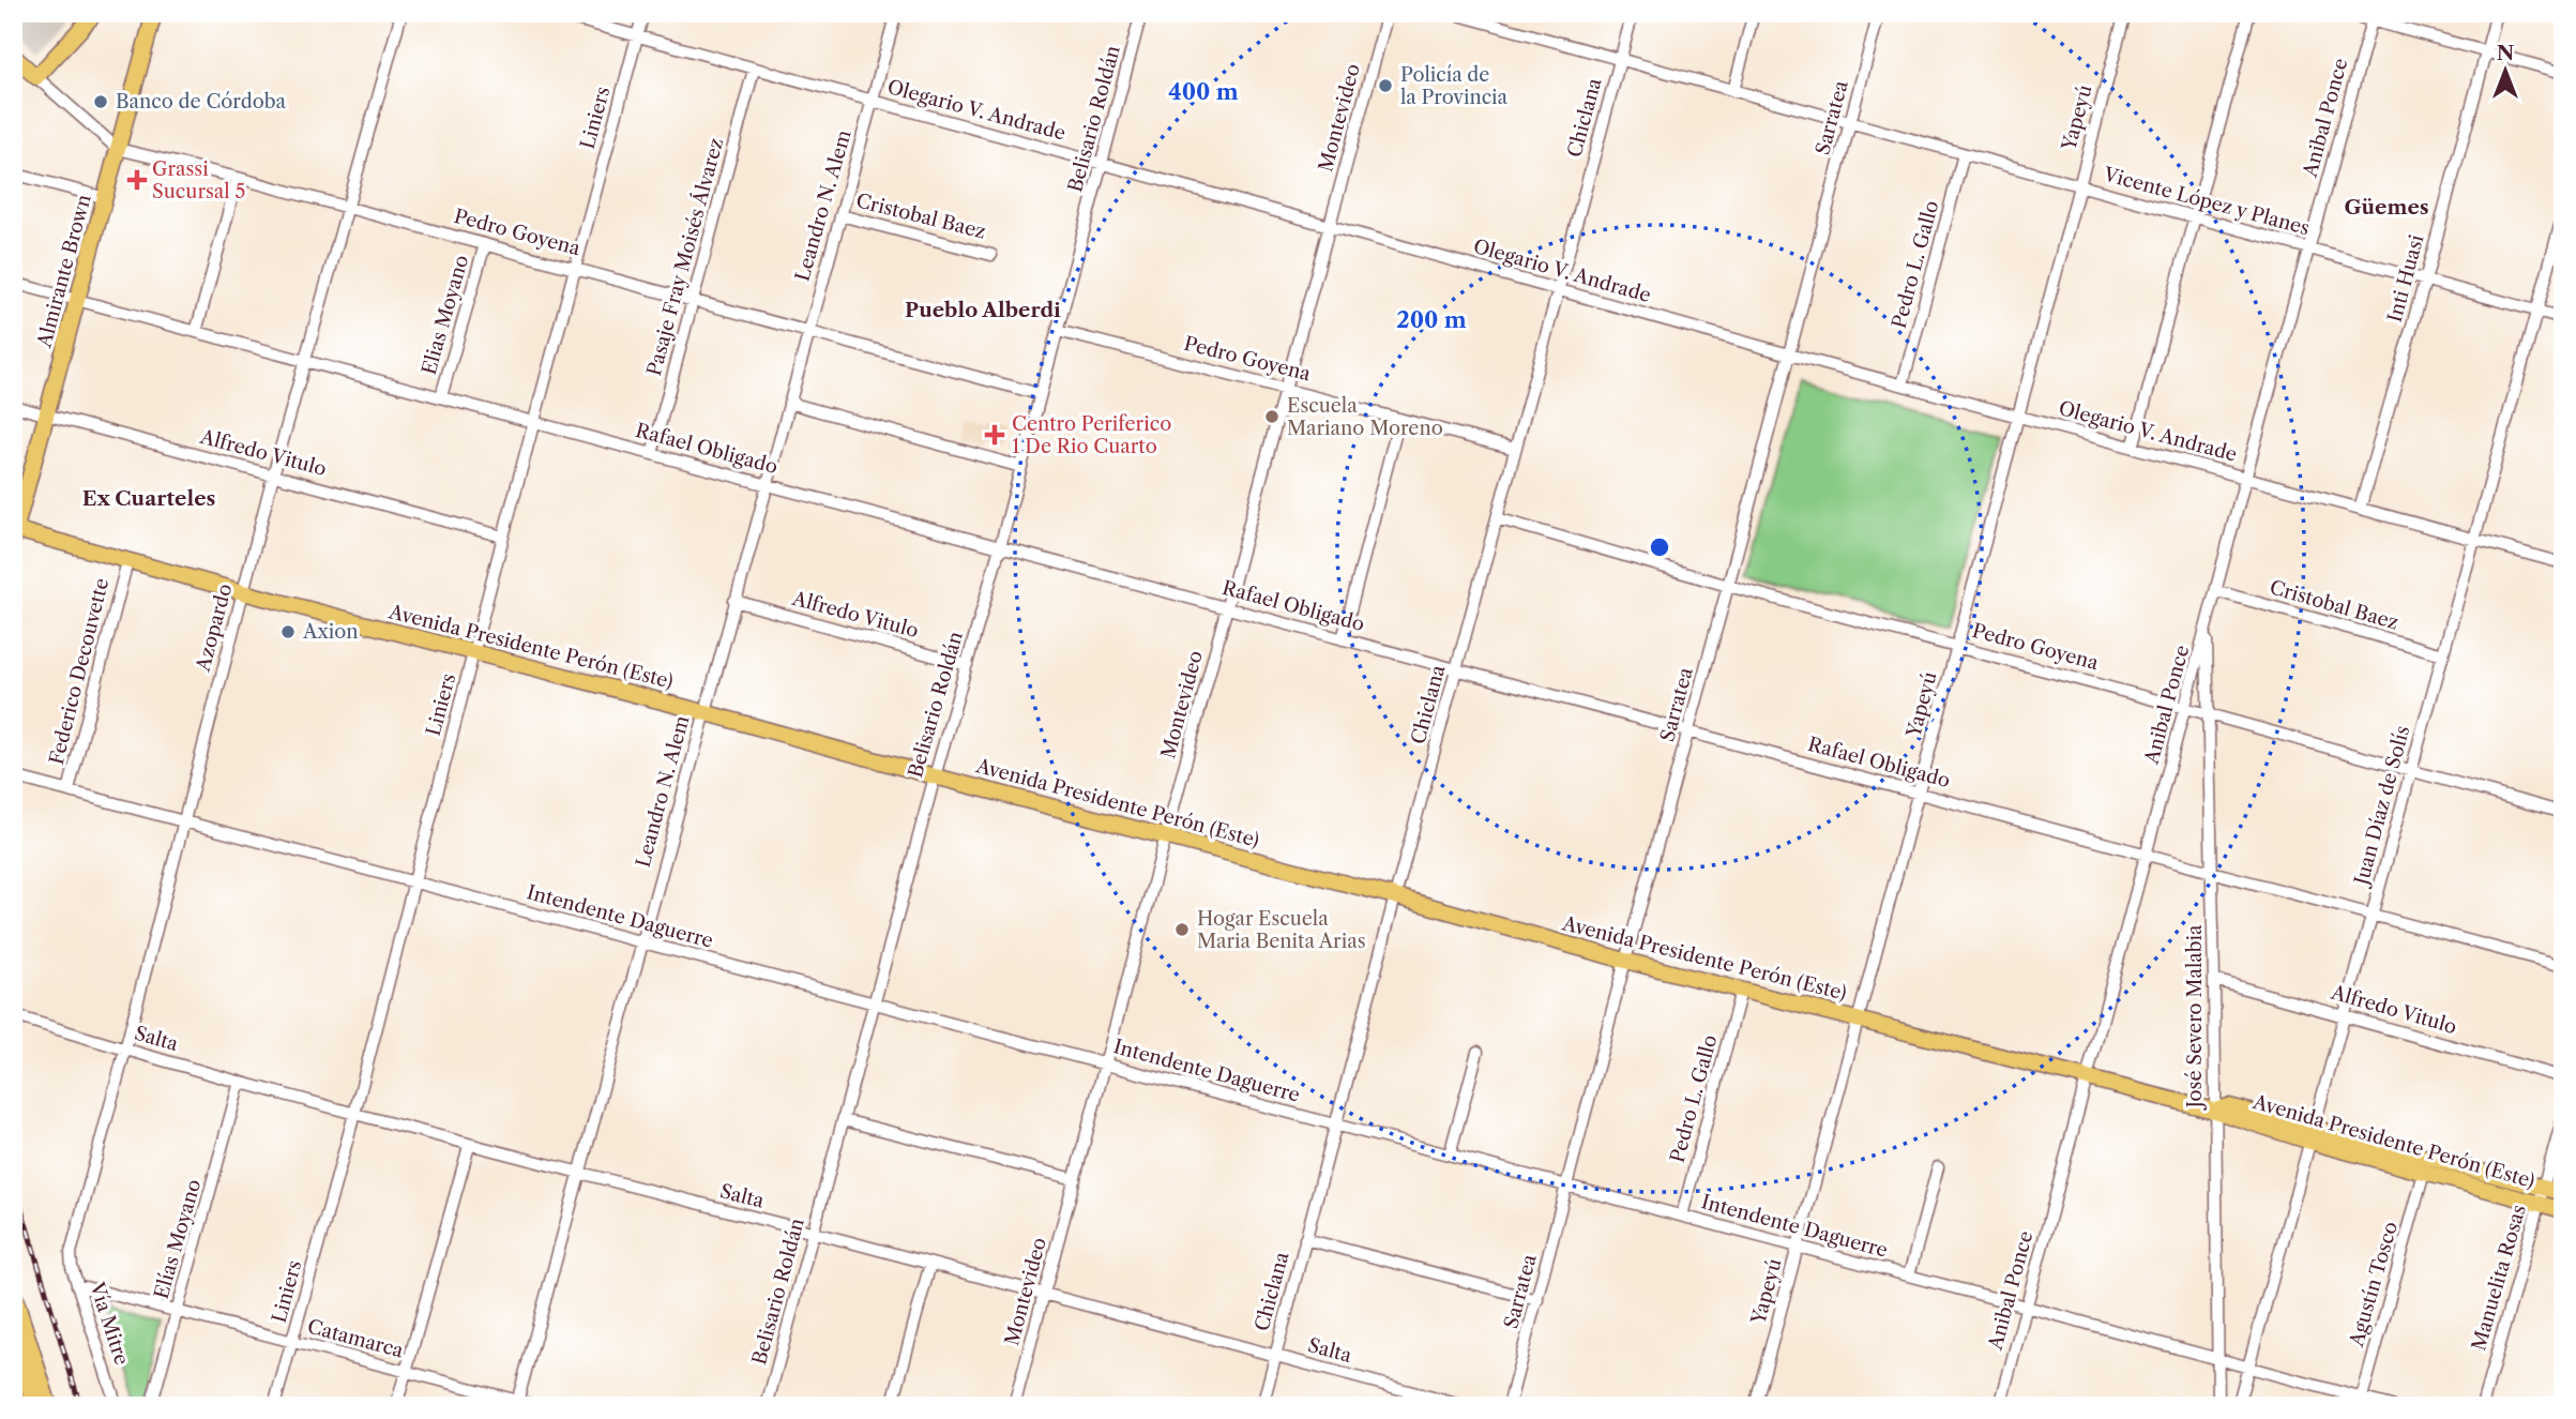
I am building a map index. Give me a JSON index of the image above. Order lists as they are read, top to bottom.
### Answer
{
  "streets": {
    "main road": ["Pedro Goyena", "Almirante Brown", "Avenida Presidente Perón (Este)"],
    "street": [
      "Olegario V. Andrade",
      "Liniers",
      "Montevideo",
      "Chiclana",
      "Sarratea",
      "Yapeyú",
      "Anibal Ponce",
      "Belisario Roldán",
      "Vicente López y Planes",
      "Leandro N. Alem",
      "Cristobal Baez",
      "Pasaje Fray Moisés Álvarez",
      "Pedro L. Gallo",
      "Inti Huasi",
      "Elias Moyano",
      "Rafael Obligado",
      "Alfredo Vitulo",
      "Azopardo",
      "Federico Decouvette",
      "Juan Díaz de Solís",
      "Intendente Daguerre",
      "José Severo Malabia",
      "Salta",
      "Elías Moyano",
      "Manuelita Rosas",
      "Agustín Tosco",
      "Vía Mitre",
      "Catamarca"
    ]
  },
  "crossings": [
    ["Olegario V. Andrade", "Liniers"],
    ["Olegario V. Andrade", "Montevideo"],
    ["Olegario V. Andrade", "Chiclana"],
    ["Olegario V. Andrade", "Sarratea"],
    ["Olegario V. Andrade", "Yapeyú"],
    ["Olegario V. Andrade", "Anibal Ponce"],
    ["Olegario V. Andrade", "Belisario Roldán"],
    ["Olegario V. Andrade", "Leandro N. Alem"],
    ["Olegario V. Andrade", "Pasaje Fray Moisés Álvarez"],
    ["Olegario V. Andrade", "Pedro L. Gallo"],
    ["Olegario V. Andrade", "Inti Huasi"],
    ["Olegario V. Andrade", "Juan Díaz de Solís"],
    ["Liniers", "Pedro Goyena"],
    ["Liniers", "Rafael Obligado"],
    ["Liniers", "Alfredo Vitulo"],
    ["Liniers", "Avenida Presidente Perón (Este)"],
    ["Liniers", "Intendente Daguerre"],
    ["Liniers", "Salta"],
    ["Liniers", "Catamarca"],
    ["Montevideo", "Pedro Goyena"],
    ["Montevideo", "Rafael Obligado"],
    ["Montevideo", "Avenida Presidente Perón (Este)"],
    ["Montevideo", "Intendente Daguerre"],
    ["Montevideo", "Salta"],
    ["Chiclana", "Vicente López y Planes"],
    ["Chiclana", "Pedro Goyena"],
    ["Chiclana", "Rafael Obligado"],
    ["Chiclana", "Avenida Presidente Perón (Este)"],
    ["Chiclana", "Intendente Daguerre"],
    ["Chiclana", "Salta"],
    ["Sarratea", "Vicente López y Planes"],
    ["Sarratea", "Pedro Goyena"],
    ["Sarratea", "Rafael Obligado"],
    ["Sarratea", "Avenida Presidente Perón (Este)"],
    ["Sarratea", "Intendente Daguerre"],
    ["Yapeyú", "Vicente López y Planes"],
    ["Yapeyú", "Pedro Goyena"],
    ["Yapeyú", "Rafael Obligado"],
    ["Yapeyú", "Avenida Presidente Perón (Este)"],
    ["Yapeyú", "Intendente Daguerre"],
    ["Anibal Ponce", "Vicente López y Planes"],
    ["Anibal Ponce", "Cristobal Baez"],
    ["Anibal Ponce", "Pedro Goyena"],
    ["Anibal Ponce", "Rafael Obligado"],
    ["Anibal Ponce", "Avenida Presidente Perón (Este)"],
    ["Anibal Ponce", "Intendente Daguerre"],
    ["Anibal Ponce", "José Severo Malabia"],
    ["Belisario Roldán", "Pedro Goyena"],
    ["Belisario Roldán", "Rafael Obligado"],
    ["Belisario Roldán", "Alfredo Vitulo"],
    ["Belisario Roldán", "Avenida Presidente Perón (Este)"],
    ["Belisario Roldán", "Intendente Daguerre"],
    ["Belisario Roldán", "Salta"],
    ["Vicente López y Planes", "Pedro L. Gallo"],
    ["Vicente López y Planes", "Inti Huasi"],
    ["Vicente López y Planes", "Juan Díaz de Solís"],
    ["Leandro N. Alem", "Cristobal Baez"],
    ["Leandro N. Alem", "Pedro Goyena"],
    ["Leandro N. Alem", "Rafael Obligado"],
    ["Leandro N. Alem", "Alfredo Vitulo"],
    ["Leandro N. Alem", "Avenida Presidente Perón (Este)"],
    ["Leandro N. Alem", "Intendente Daguerre"],
    ["Leandro N. Alem", "Salta"],
    ["Leandro N. Alem", "Catamarca"],
    ["Cristobal Baez", "Juan Díaz de Solís"],
    ["Pedro Goyena", "Pasaje Fray Moisés Álvarez"],
    ["Pedro Goyena", "Almirante Brown"],
    ["Pedro Goyena", "Elias Moyano"],
    ["Pedro Goyena", "Azopardo"],
    ["Pedro Goyena", "Juan Díaz de Solís"],
    ["Pedro Goyena", "José Severo Malabia"],
    ["Pasaje Fray Moisés Álvarez", "Rafael Obligado"],
    ["Pedro L. Gallo", "Avenida Presidente Perón (Este)"],
    ["Pedro L. Gallo", "Intendente Daguerre"],
    ["Almirante Brown", "Rafael Obligado"],
    ["Almirante Brown", "Alfredo Vitulo"],
    ["Almirante Brown", "Avenida Presidente Perón (Este)"],
    ["Elias Moyano", "Rafael Obligado"],
    ["Rafael Obligado", "Azopardo"],
    ["Rafael Obligado", "Juan Díaz de Solís"],
    ["Rafael Obligado", "José Severo Malabia"],
    ["Alfredo Vitulo", "Azopardo"],
    ["Alfredo Vitulo", "Juan Díaz de Solís"],
    ["Alfredo Vitulo", "José Severo Malabia"],
    ["Azopardo", "Avenida Presidente Perón (Este)"],
    ["Azopardo", "Intendente Daguerre"],
    ["Azopardo", "Salta"],
    ["Azopardo", "Vía Mitre"],
    ["Avenida Presidente Perón (Este)", "Federico Decouvette"],
    ["Avenida Presidente Perón (Este)", "Juan Díaz de Solís"],
    ["Avenida Presidente Perón (Este)", "José Severo Malabia"],
    ["Avenida Presidente Perón (Este)", "Manuelita Rosas"],
    ["Avenida Presidente Perón (Este)", "Agustín Tosco"],
    ["Federico Decouvette", "Intendente Daguerre"],
    ["Juan Díaz de Solís", "Intendente Daguerre"],
    ["Intendente Daguerre", "José Severo Malabia"],
    ["Intendente Daguerre", "Agustín Tosco"],
    ["Salta", "Elías Moyano"],
    ["Elías Moyano", "Catamarca"],
    ["Vía Mitre", "Catamarca"]
  ],
  "districts": ["Güemes", "Pueblo Alberdi", "Ex Cuarteles"],
  "places": {
    "other": [
      "Policía de la Provincia",
      "Banco de Córdoba",
      "Escuela Mariano Moreno",
      "Axion",
      "Hogar Escuela Maria Benita Arias"
    ],
    "health": ["Grassi Sucursal 5", "Centro Periferico 1 De Rio Cuarto"]
  },
  "north": "top",
  "rings": ["400 m", "200 m"]
}
